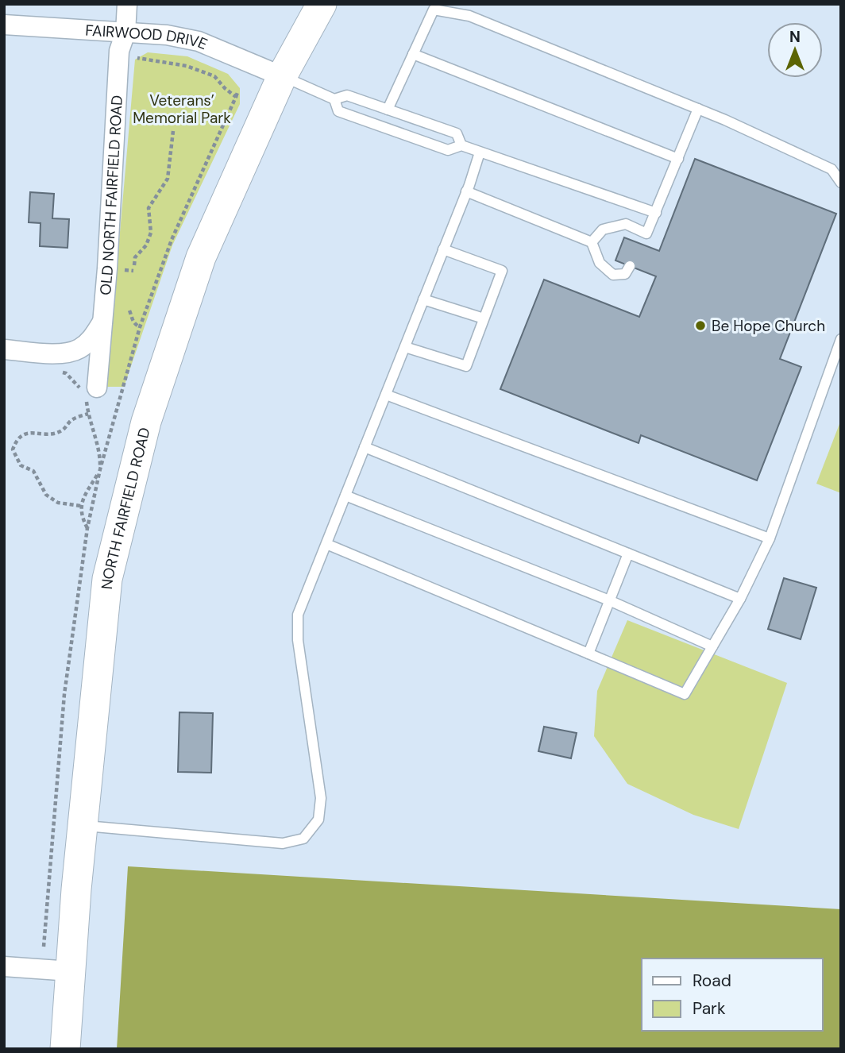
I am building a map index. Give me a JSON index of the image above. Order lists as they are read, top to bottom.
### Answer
{
  "streets": {
    "main road": ["NORTH FAIRFIELD ROAD"],
    "street": ["FAIRWOOD DRIVE", "OLD NORTH FAIRFIELD ROAD"]
  },
  "crossings": [
    ["FAIRWOOD DRIVE", "OLD NORTH FAIRFIELD ROAD"],
    ["FAIRWOOD DRIVE", "NORTH FAIRFIELD ROAD"]
  ],
  "parks": ["Veterans’ Memorial Park"],
  "places": ["Be Hope Church"],
  "legend": ["Road", "Park"],
  "north": "top"
}
